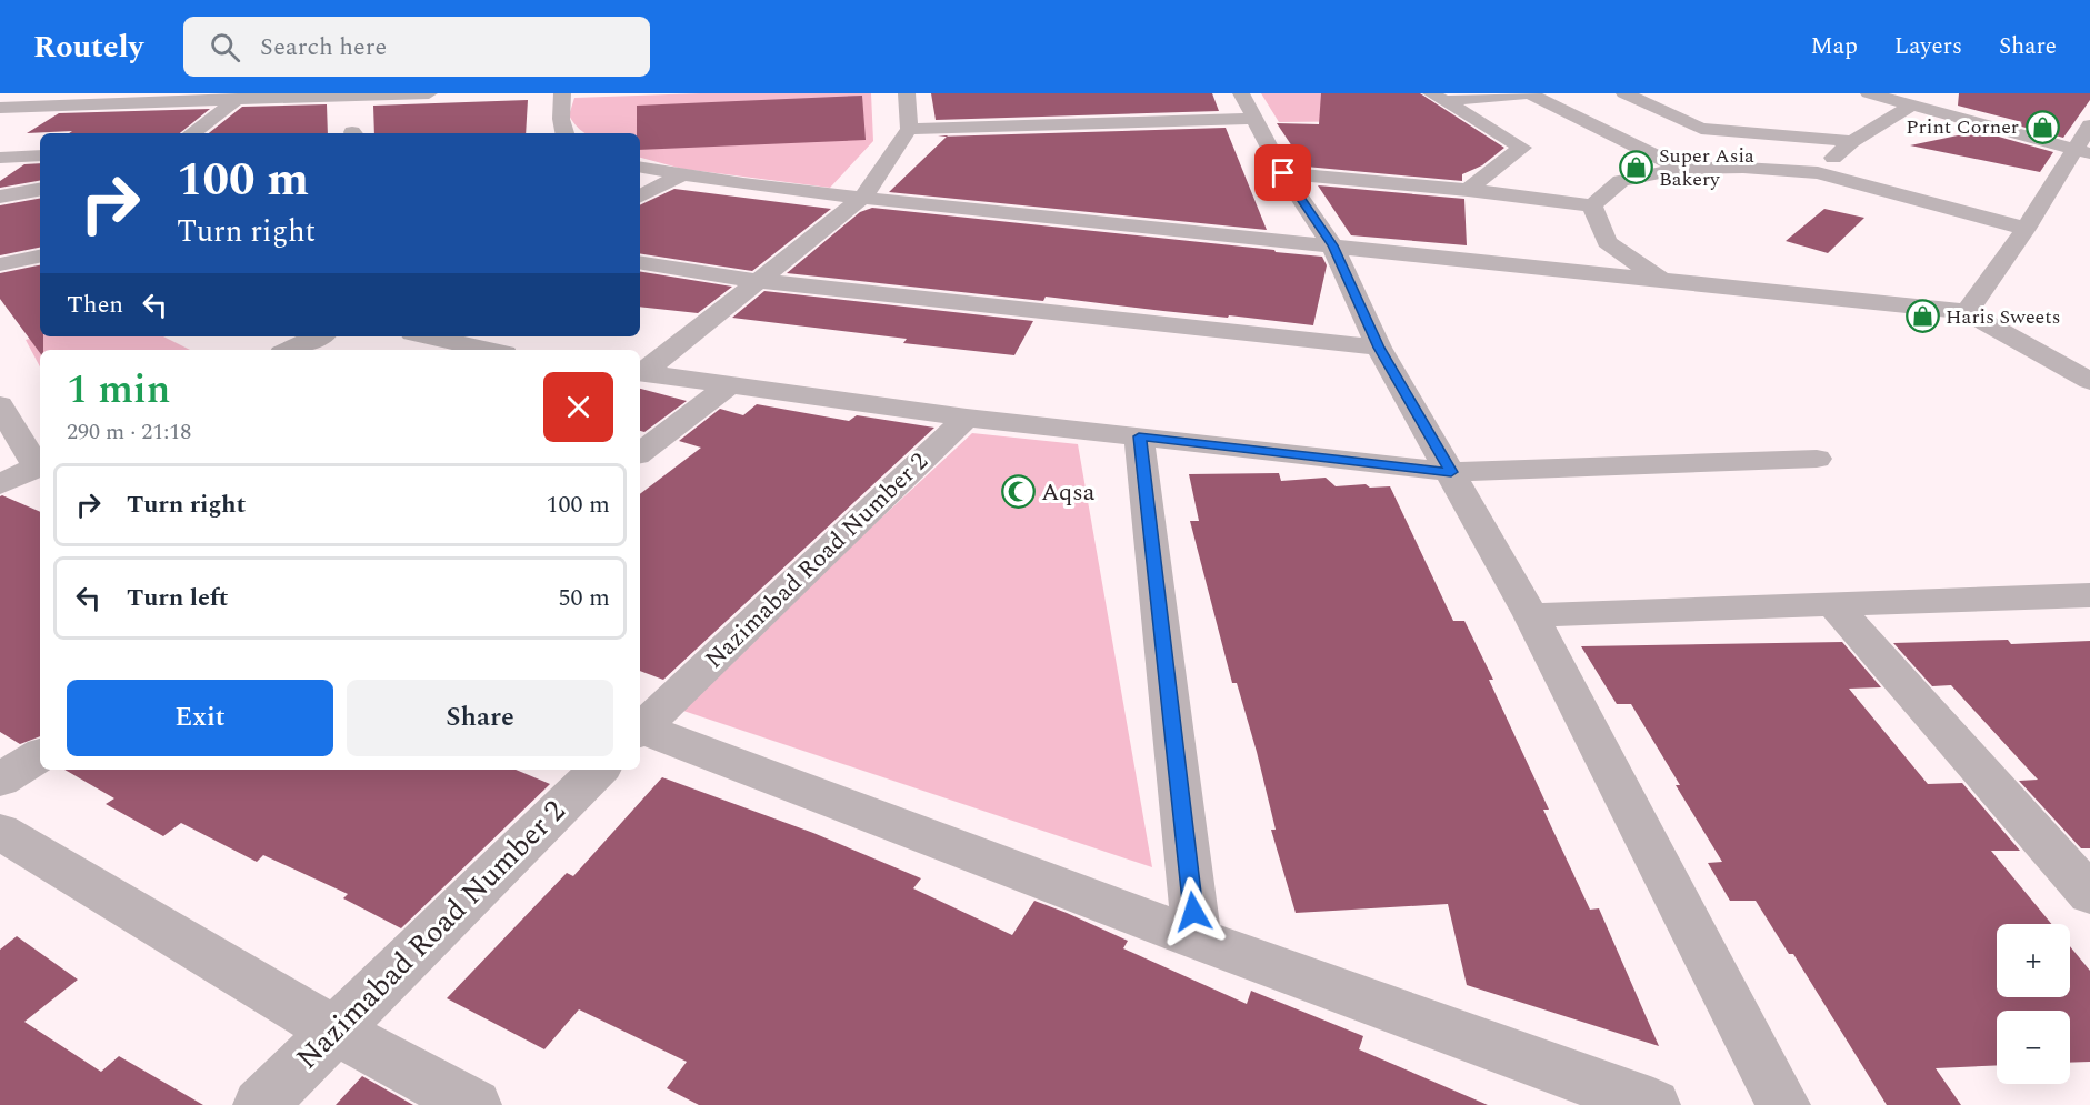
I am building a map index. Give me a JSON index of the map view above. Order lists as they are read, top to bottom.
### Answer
{
  "streets": {
    "street": ["Nazimabad Road Number 2"]
  },
  "places": {
    "shop": ["Print Corner", "Super Asia Bakery", "Haris Sweets"],
    "mosque": ["Aqsa"]
  },
  "page": {
    "header": "Routely",
    "search": "Search here",
    "nav": ["Map", "Layers", "Share"],
    "turn": ["100 m", "Turn right"],
    "then": "Then",
    "heading": ["1 min", "290 m · 21:18"],
    "list": [
      {
        "name": "Turn right",
        "value": "100 m"
      },
      {
        "name": "Turn left",
        "value": "50 m"
      }
    ],
    "buttons": ["Exit", "Share"],
    "map_buttons": ["+", "−"]
  }
}
